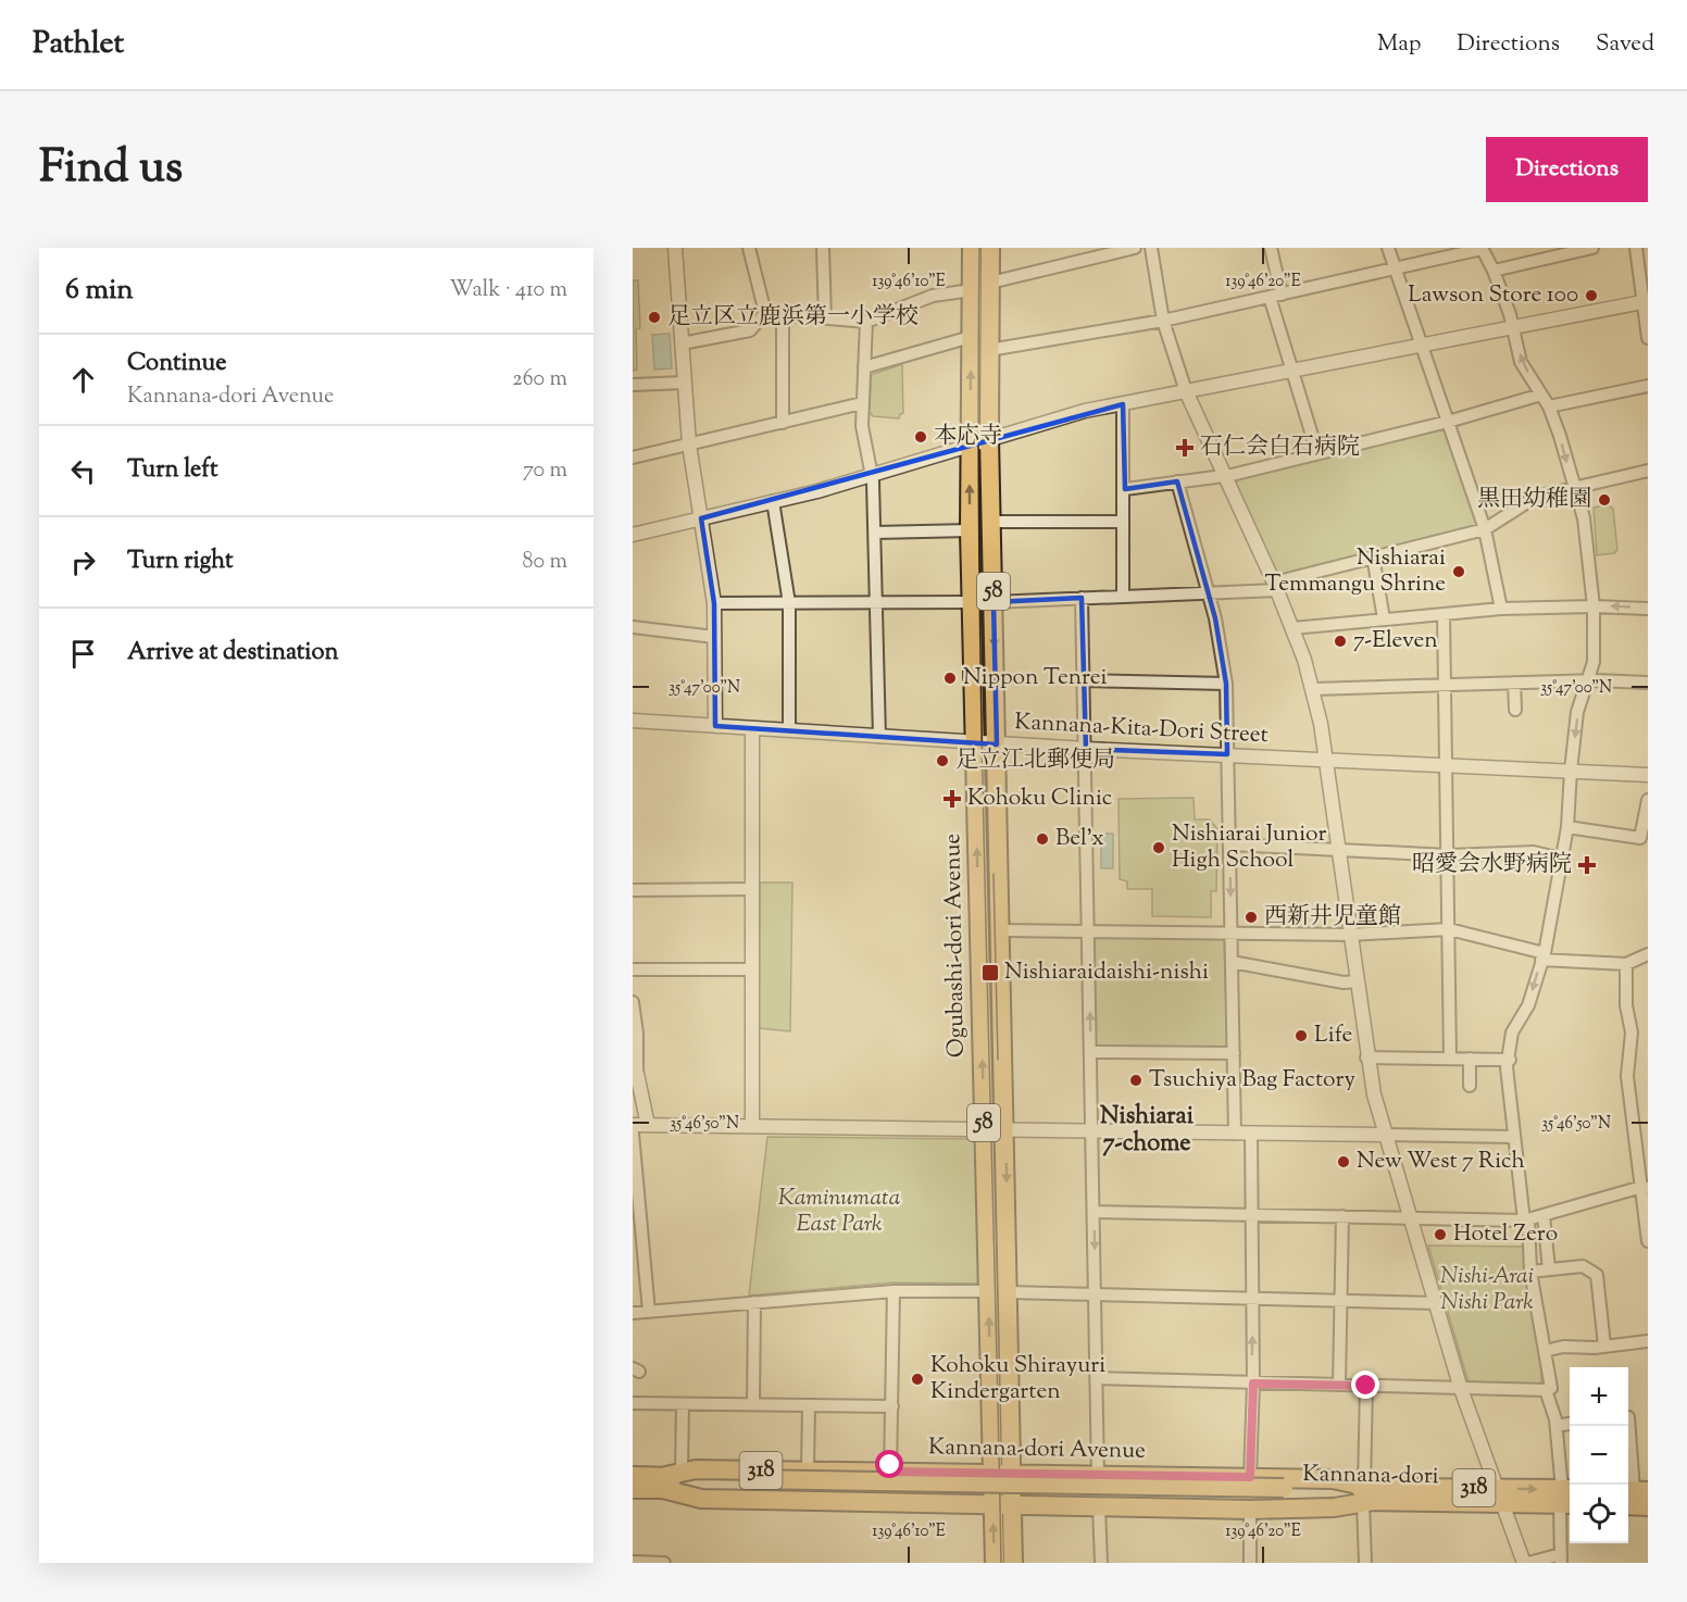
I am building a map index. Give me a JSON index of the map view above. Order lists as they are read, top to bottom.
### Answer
{
  "streets": {
    "main road": [
      "58",
      "Ogubashi-dori Avenue",
      "Kannana-dori Avenue",
      "318",
      "Kannana-dori"
    ],
    "street": ["Kannana-Kita-Dori Street"]
  },
  "crossings": [
    ["58", "Ogubashi-dori Avenue"],
    ["58", "Kannana-dori Avenue"],
    ["Kannana-Kita-Dori Street", "Ogubashi-dori Avenue"],
    ["Ogubashi-dori Avenue", "Kannana-dori Avenue"],
    ["Kannana-dori Avenue", "Kannana-dori"]
  ],
  "districts": ["Nishiarai 7-chome"],
  "parks": ["Kaminumata East Park", "Nishi-Arai Nishi Park"],
  "places": {
    "other": [
      "Lawson Store 100",
      "足立区立鹿浜第一小学校",
      "本応寺",
      "黒田幼稚園",
      "Nishiarai Temmangu Shrine",
      "7-Eleven",
      "Nippon Tenrei",
      "足立江北郵便局",
      "Bel'x",
      "Nishiarai Junior High School",
      "西新井児童館",
      "Life",
      "Tsuchiya Bag Factory",
      "New West 7 Rich",
      "Hotel Zero",
      "Kohoku Shirayuri Kindergarten"
    ],
    "health": ["石仁会白石病院", "Kohoku Clinic", "昭愛会水野病院"],
    "transit": ["Nishiaraidaishi-nishi"]
  },
  "page": {
    "header": "Pathlet",
    "nav": ["Map", "Directions", "Saved"],
    "title": "Find us",
    "buttons": "Directions",
    "heading": ["6 min", "Walk · 410 m"],
    "list": [
      ["Continue", "Kannana-dori Avenue", "260 m"],
      ["Turn left", "70 m"],
      ["Turn right", "80 m"],
      "Arrive at destination"
    ],
    "map_buttons": ["+", "−"]
  },
  "coordinates": [
    "139°46'10\"E",
    "139°46'20\"E",
    "35°47'00\"N",
    "35°46'50\"N"
  ]
}
